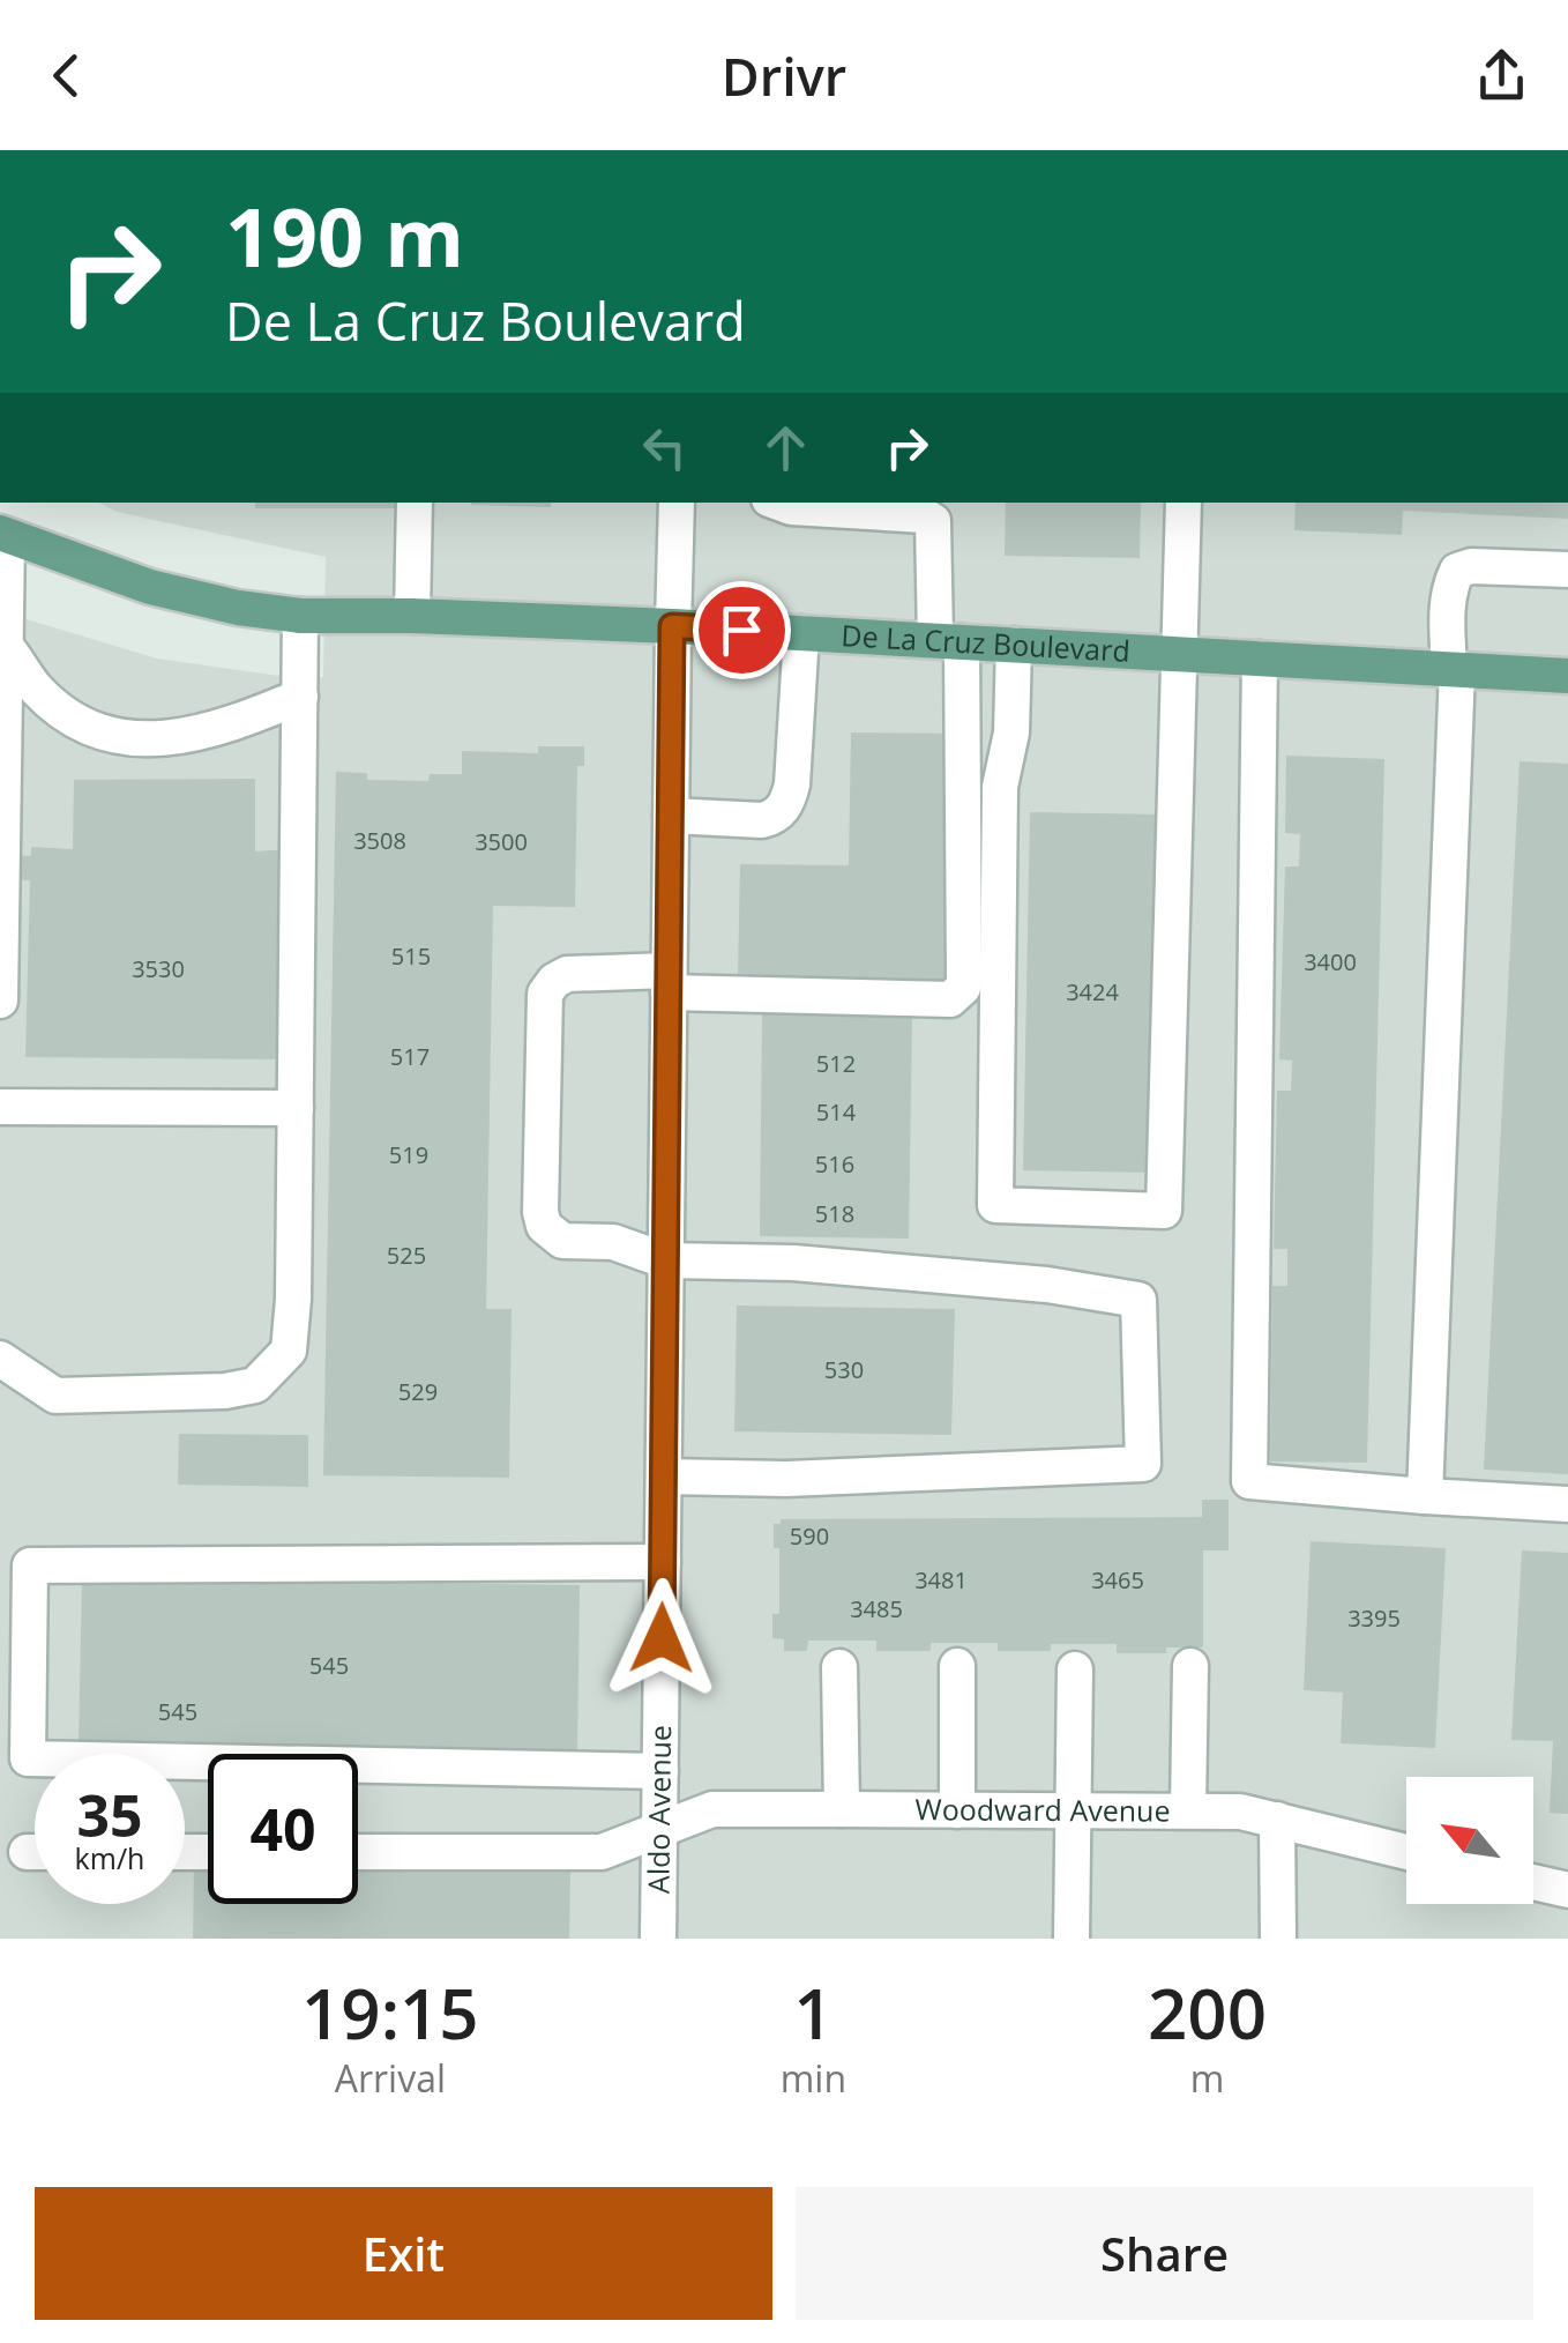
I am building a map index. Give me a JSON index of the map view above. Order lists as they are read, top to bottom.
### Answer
{
  "streets": {
    "main road": ["De La Cruz Boulevard"],
    "street": ["Aldo Avenue", "Woodward Avenue"]
  },
  "crossings": [
    ["De La Cruz Boulevard", "Aldo Avenue"],
    ["Aldo Avenue", "Woodward Avenue"]
  ],
  "house_numbers": [
    "3508",
    "3500",
    "515",
    "3400",
    "3530",
    "3424",
    "517",
    "512",
    "514",
    "519",
    "516",
    "518",
    "525",
    "530",
    "529",
    "590",
    "3481",
    "3465",
    "3485",
    "3395",
    "545",
    "545"
  ],
  "north": "top left",
  "page": {
    "header": "Drivr",
    "turn": ["190 m", "De La Cruz Boulevard"],
    "speed": "35 km/h",
    "limit": "40",
    "eta": [
      "19:15",
      "Arrival",
      "1",
      "min",
      "200",
      "m"
    ],
    "buttons": ["Exit", "Share"]
  }
}
